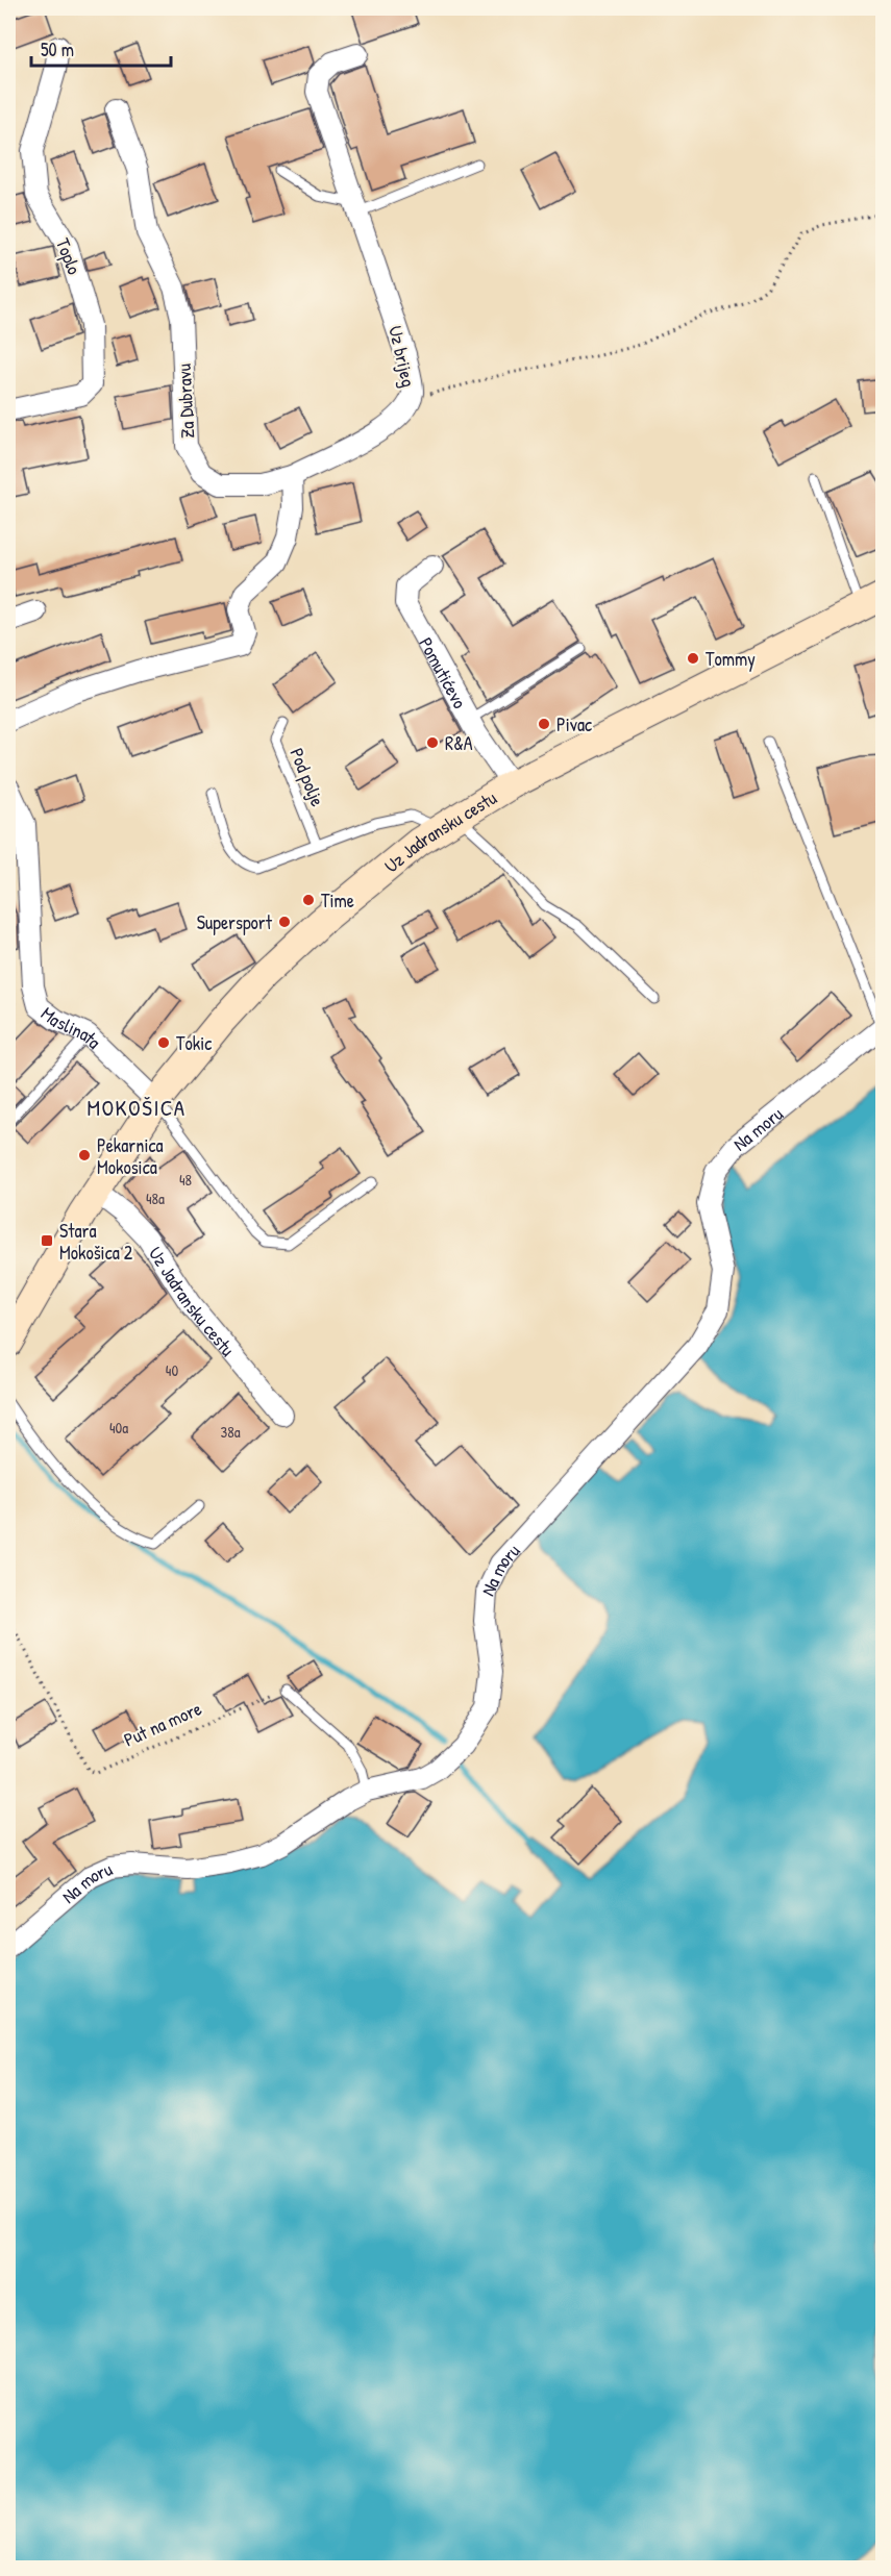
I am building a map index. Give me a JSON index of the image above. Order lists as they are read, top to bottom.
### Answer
{
  "streets": {
    "main road": ["Uz Jadransku cestu"],
    "street": [
      "Toplo",
      "Uz brijeg",
      "Za Dubravu",
      "Pomutićevo",
      "Maslinata",
      "Na moru"
    ],
    "lane": ["Pod polje"],
    "path": ["Put na more"]
  },
  "crossings": [
    ["Uz brijeg", "Za Dubravu"],
    ["Pomutićevo", "Uz Jadransku cestu"],
    ["Uz Jadransku cestu", "Maslinata"]
  ],
  "districts": ["MOKOŠICA"],
  "places": {
    "other": [
      "Tommy",
      "Pivac",
      "R&A",
      "Time",
      "Supersport",
      "Tokic",
      "Pekarnica Mokosica"
    ],
    "transit": ["Stara Mokošica 2"]
  },
  "house_numbers": [
    "48",
    "48a",
    "40",
    "40a",
    "38a"
  ],
  "scale_bar": "50 m"
}
